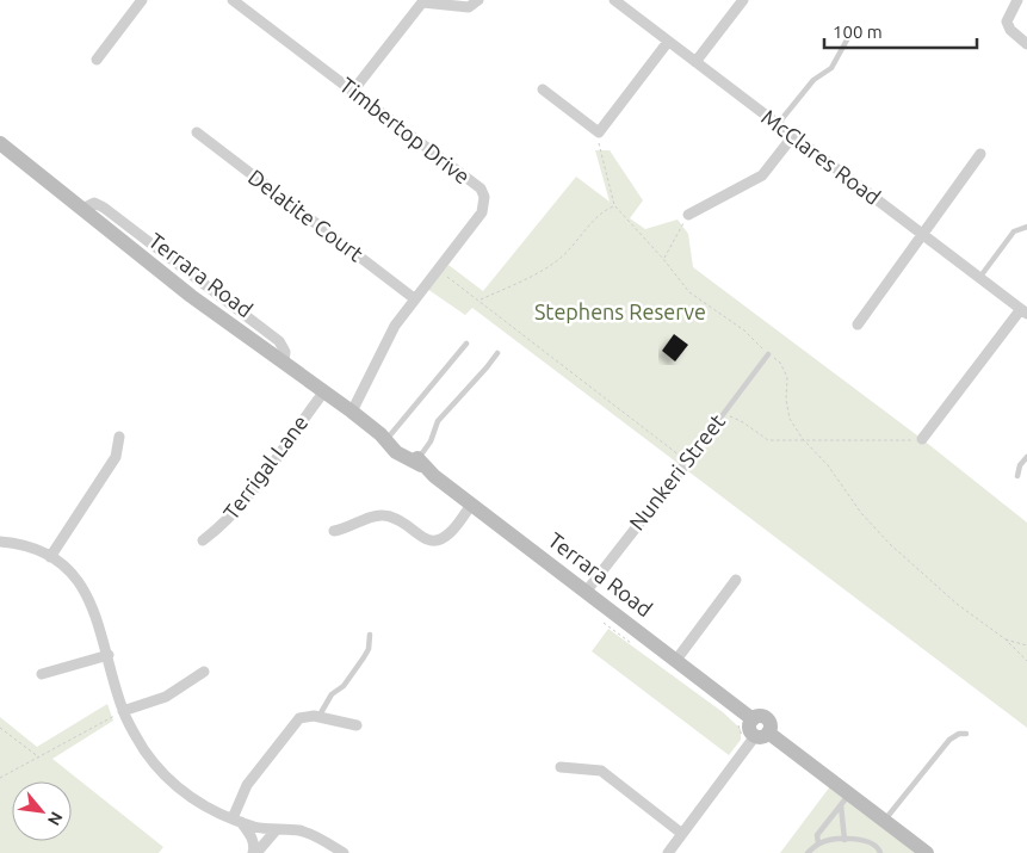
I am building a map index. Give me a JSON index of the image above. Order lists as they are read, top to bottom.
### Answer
{
  "streets": {
    "main road": ["Terrara Road"],
    "street": [
      "Timbertop Drive",
      "McClares Road",
      "Delatite Court",
      "Terrigal Lane",
      "Nunkeri Street"
    ]
  },
  "crossings": [
    ["Timbertop Drive", "Delatite Court"],
    ["Timbertop Drive", "Terrara Road"],
    ["Terrara Road", "Terrigal Lane"],
    ["Terrara Road", "Nunkeri Street"]
  ],
  "parks": ["Stephens Reserve"],
  "scale_bar": "100 m",
  "north": "bottom right"
}
